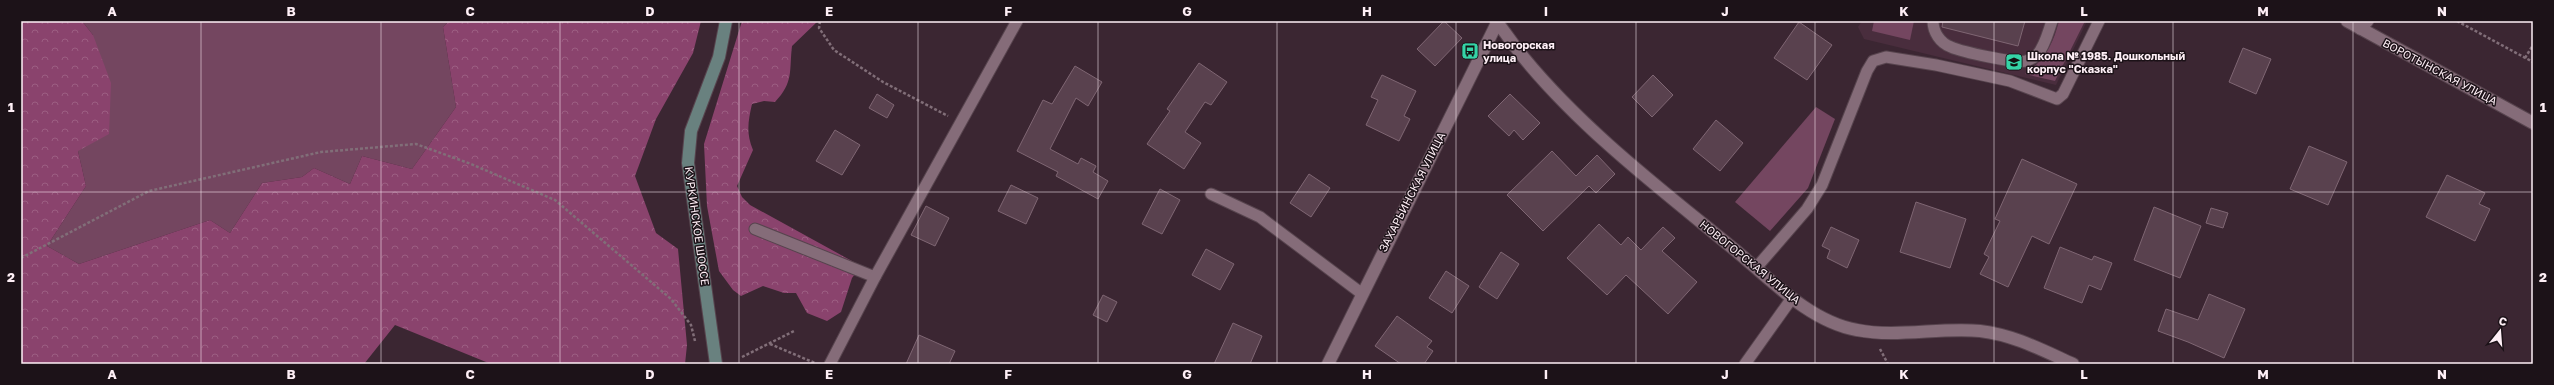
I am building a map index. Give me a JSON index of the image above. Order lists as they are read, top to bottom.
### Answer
{
  "streets": {
    "main road": ["КУРКИНСКОЕ ШОССЕ"],
    "street": ["ВОРОТЫНСКАЯ УЛИЦА", "ЗАХАРЬИНСКАЯ УЛИЦА", "НОВОГОРСКАЯ УЛИЦА"]
  },
  "crossings": [
    ["ЗАХАРЬИНСКАЯ УЛИЦА", "НОВОГОРСКАЯ УЛИЦА"]
  ],
  "places": {
    "bus stop": ["Новогорская улица"],
    "school or university": ["Школа № 1985. Дошкольный корпус \"Сказка\""]
  },
  "north": "top",
  "grid": {
    "columns": [
      "A",
      "B",
      "C",
      "D",
      "E",
      "F",
      "G",
      "H",
      "I",
      "J",
      "K",
      "L",
      "M",
      "N"
    ],
    "rows": ["1", "2"]
  }
}
